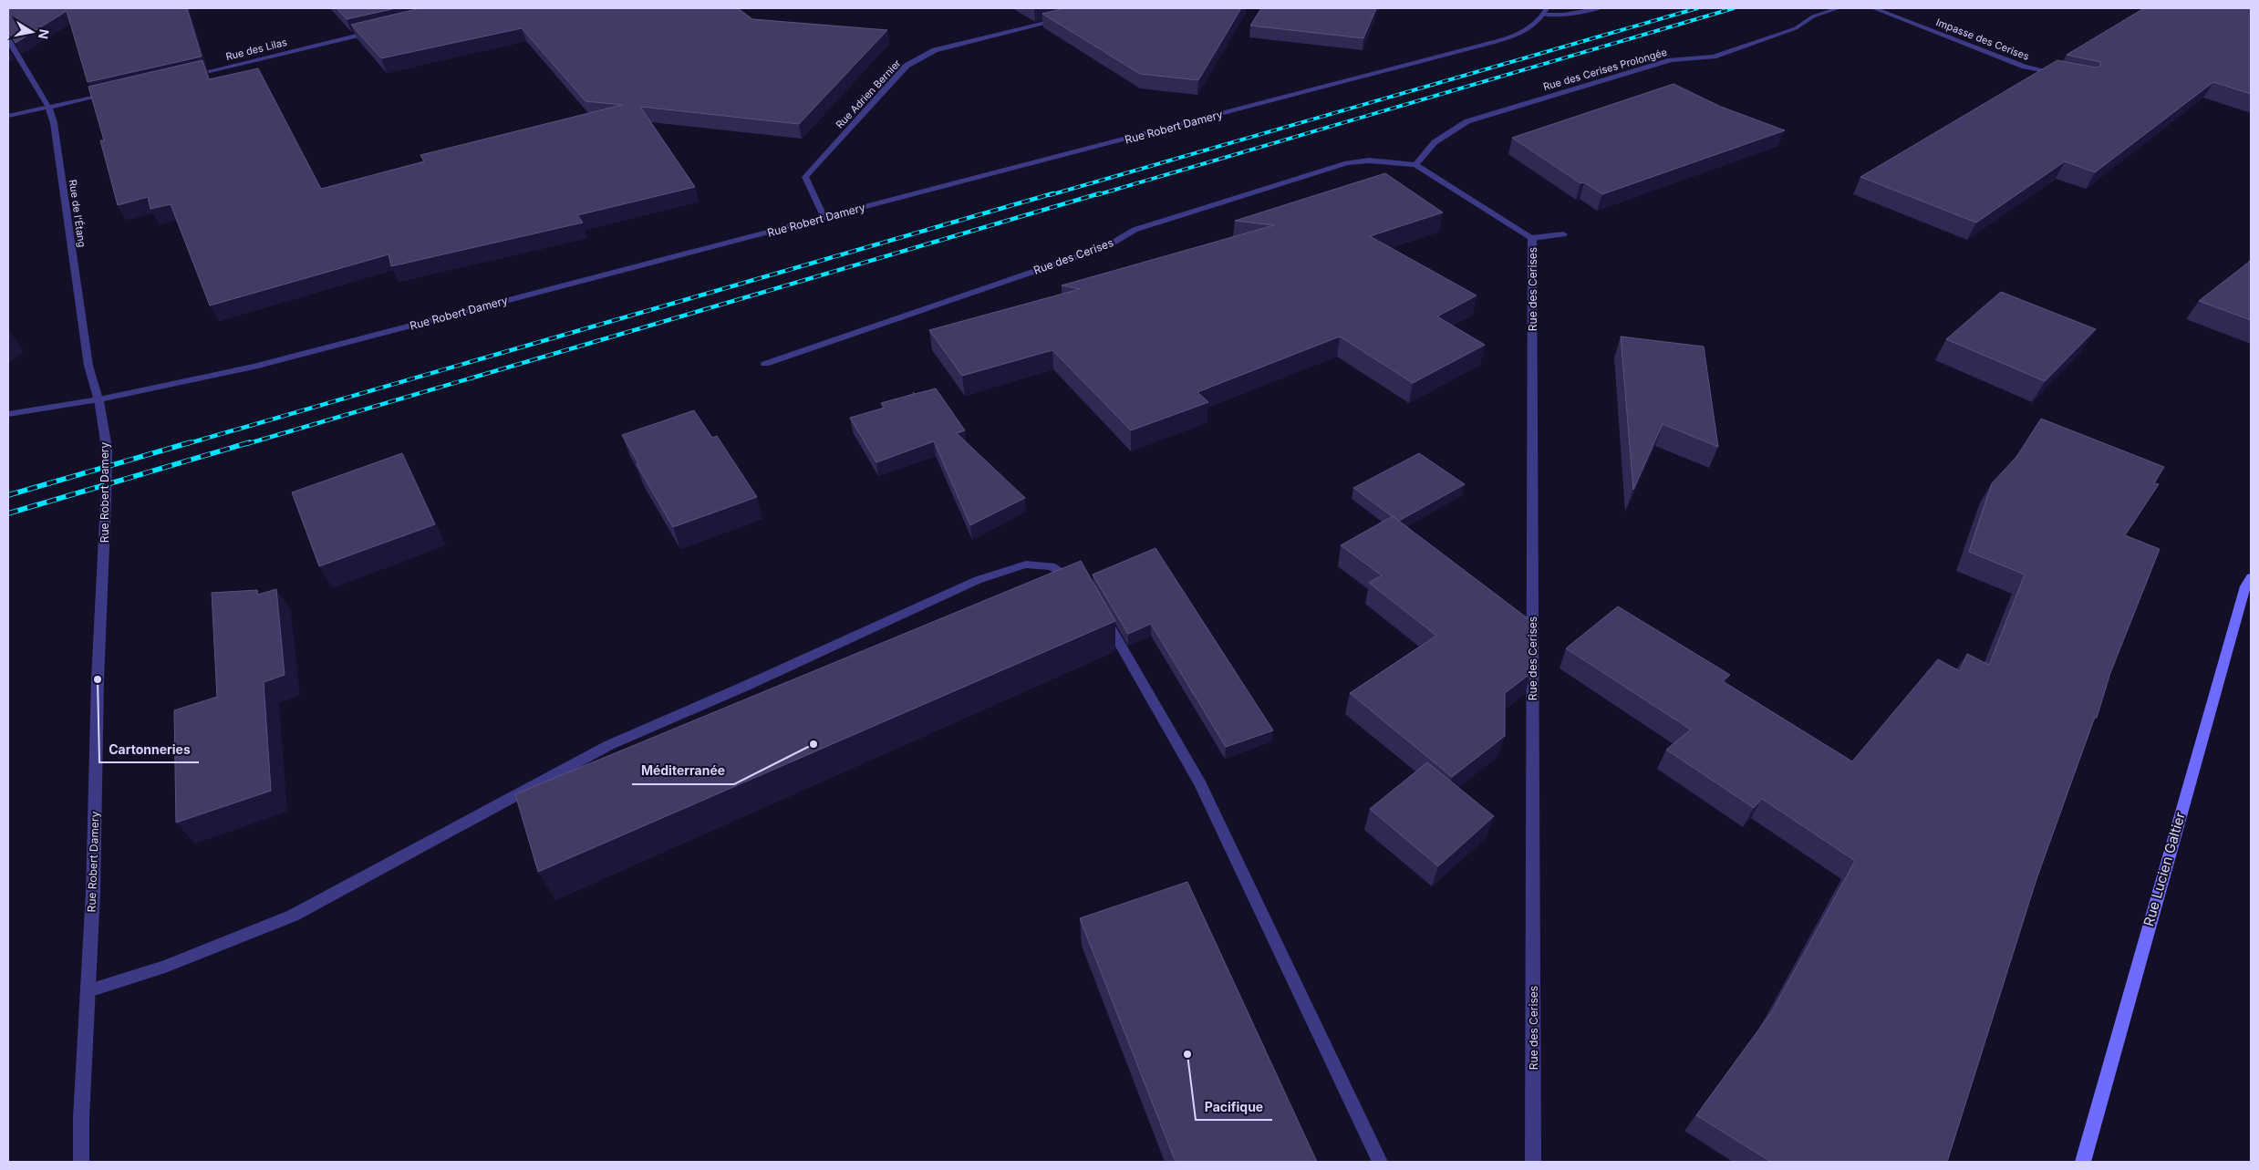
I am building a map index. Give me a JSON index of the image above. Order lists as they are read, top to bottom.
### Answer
{
  "streets": {
    "main road": ["Rue Lucien Galtier"],
    "street": [
      "Impasse des Cerises",
      "Rue des Lilas",
      "Rue des Cerises Prolongée",
      "Rue Adrien Bernier",
      "Rue Robert Damery",
      "Rue de l'Étang",
      "Rue des Cerises"
    ]
  },
  "crossings": [
    ["Rue des Cerises Prolongée", "Rue des Cerises"],
    ["Rue Adrien Bernier", "Rue Robert Damery"],
    ["Rue Robert Damery", "Rue de l'Étang"]
  ],
  "places": ["Cartonneries", "Méditerranée", "Pacifique"],
  "north": "right"
}
